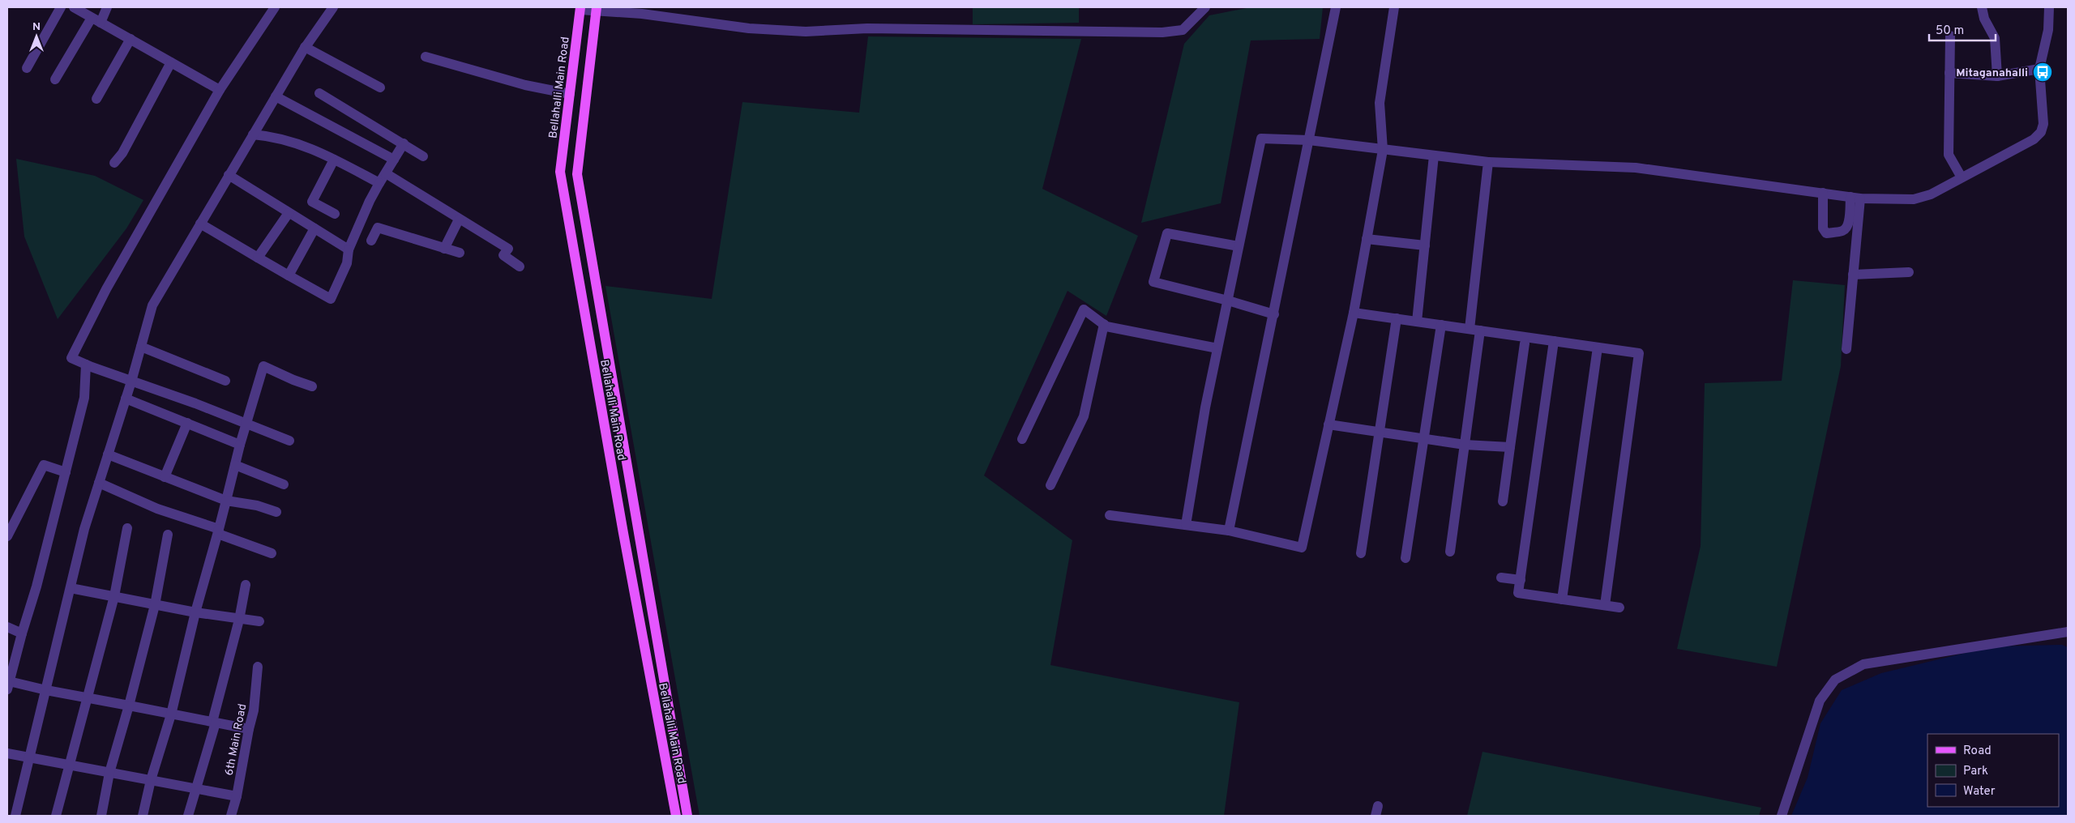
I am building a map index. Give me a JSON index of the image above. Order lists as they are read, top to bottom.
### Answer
{
  "streets": {
    "main road": ["Bellahalli Main Road"],
    "street": ["6th Main Road"]
  },
  "places": {
    "bus stop": ["Mitaganahalli"]
  },
  "legend": ["Road", "Park", "Water"],
  "scale_bar": "50 m",
  "north": "top"
}
